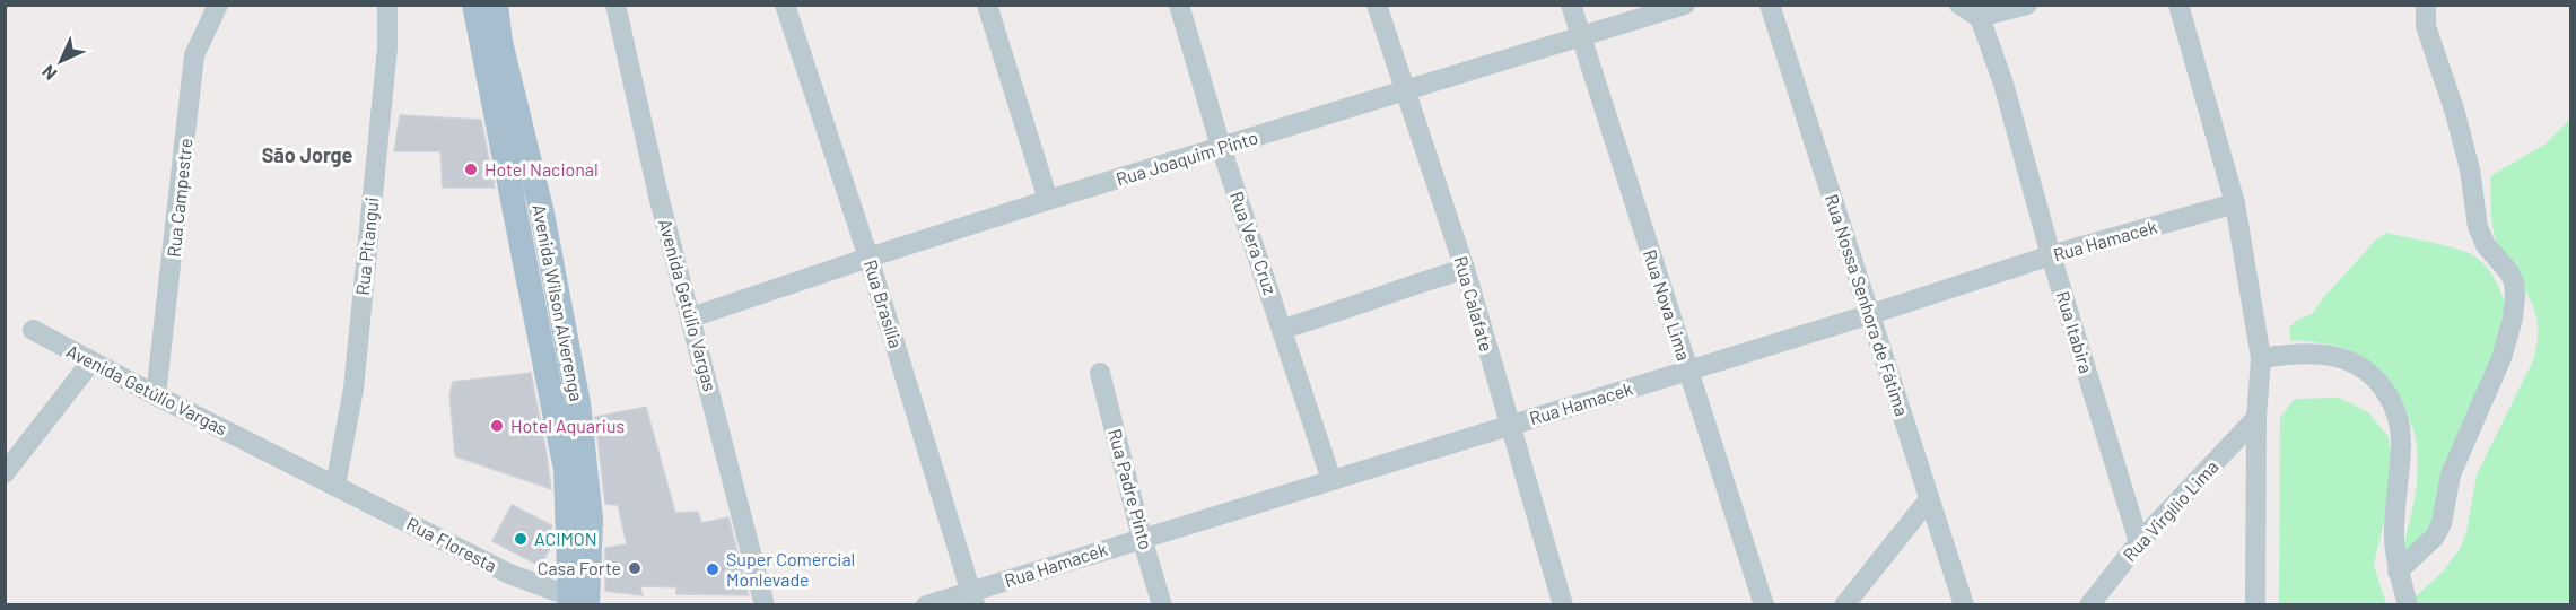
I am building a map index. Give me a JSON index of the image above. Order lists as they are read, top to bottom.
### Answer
{
  "streets": {
    "main road": ["Avenida Wilson Alverenga"],
    "street": [
      "Rua Joaquim Pinto",
      "Rua Campestre",
      "Rua Hamacek",
      "Rua Vera Cruz",
      "Rua Pitangui",
      "Rua Brasília",
      "Rua Calafate",
      "Avenida Getúlio Vargas",
      "Rua Nova Lima",
      "Rua Nossa Senhora de Fátima",
      "Rua Itabira",
      "Rua Padre Pinto",
      "Rua Virgílio Lima",
      "Rua Floresta"
    ]
  },
  "crossings": [
    ["Rua Joaquim Pinto", "Rua Vera Cruz"],
    ["Rua Joaquim Pinto", "Rua Brasília"],
    ["Rua Joaquim Pinto", "Rua Calafate"],
    ["Rua Joaquim Pinto", "Avenida Getúlio Vargas"],
    ["Rua Joaquim Pinto", "Rua Nova Lima"],
    ["Rua Campestre", "Avenida Getúlio Vargas"],
    ["Rua Hamacek", "Rua Vera Cruz"],
    ["Rua Hamacek", "Rua Brasília"],
    ["Rua Hamacek", "Rua Calafate"],
    ["Rua Hamacek", "Rua Nova Lima"],
    ["Rua Hamacek", "Rua Nossa Senhora de Fátima"],
    ["Rua Hamacek", "Rua Itabira"],
    ["Rua Hamacek", "Rua Padre Pinto"],
    ["Rua Pitangui", "Avenida Getúlio Vargas"],
    ["Rua Pitangui", "Rua Floresta"],
    ["Avenida Wilson Alverenga", "Rua Floresta"],
    ["Avenida Getúlio Vargas", "Rua Floresta"],
    ["Rua Itabira", "Rua Virgílio Lima"]
  ],
  "districts": ["São Jorge"],
  "places": [
    "Hotel Nacional",
    "Hotel Aquarius",
    "ACIMON",
    "Casa Forte",
    "Super Comercial Monlevade"
  ],
  "north": "bottom left"
}
